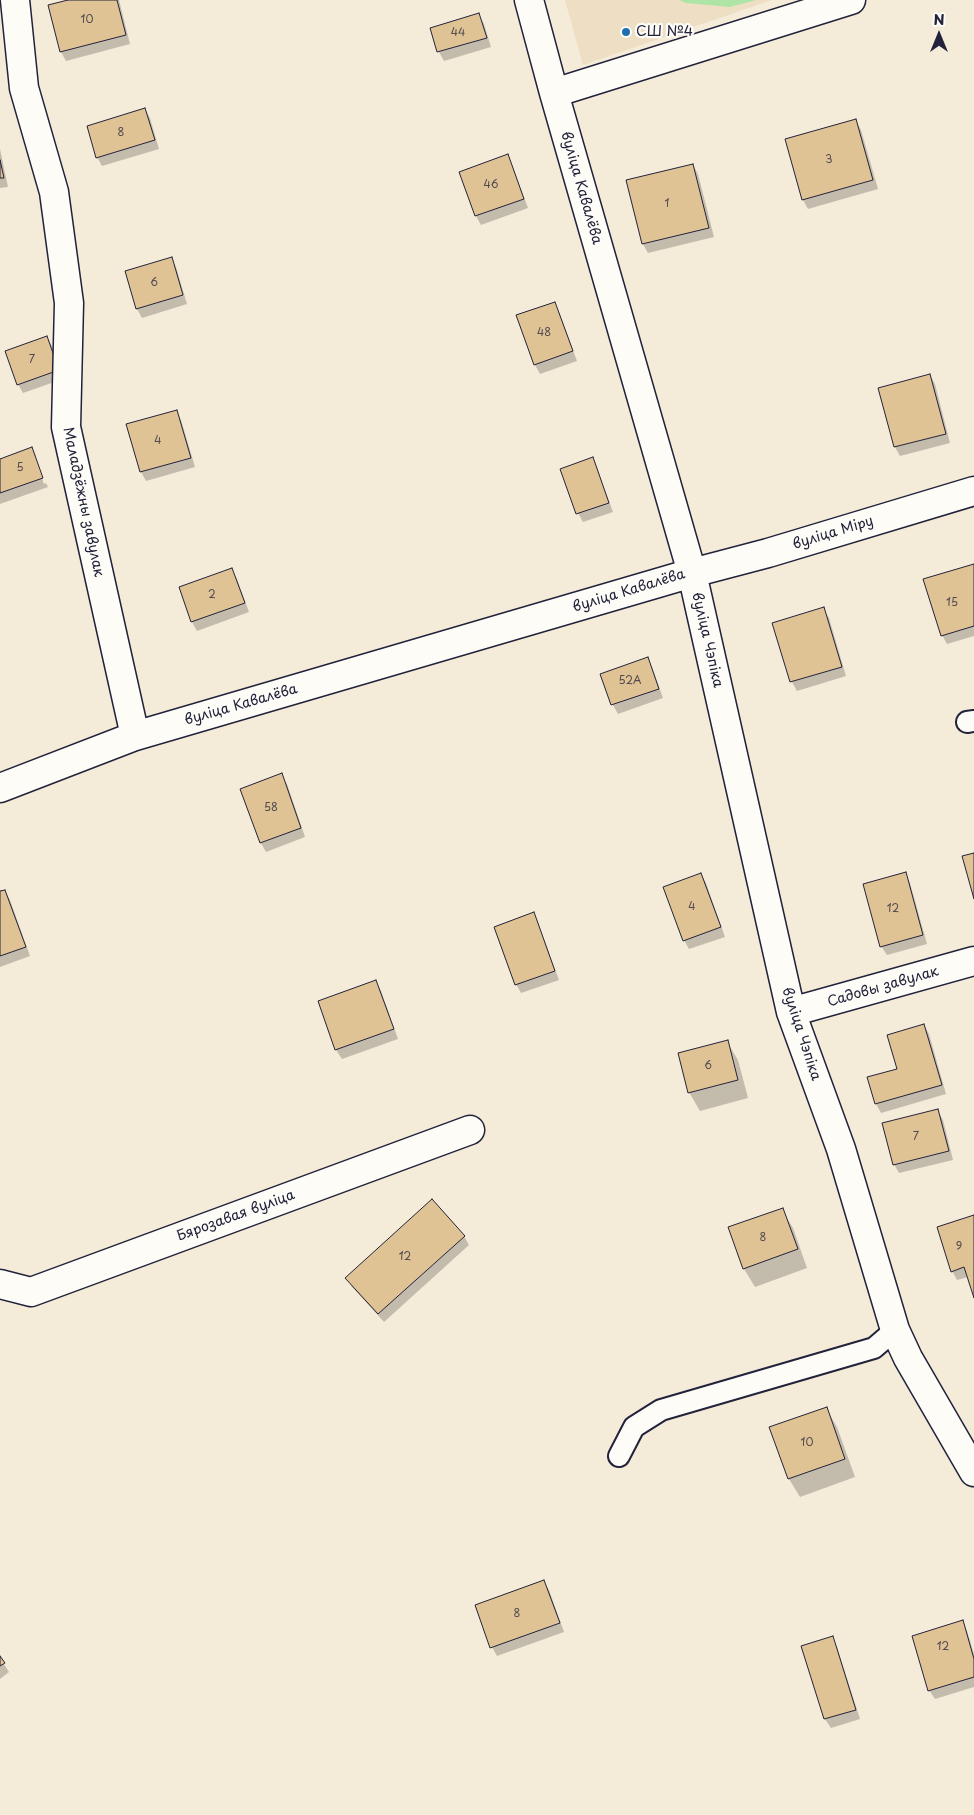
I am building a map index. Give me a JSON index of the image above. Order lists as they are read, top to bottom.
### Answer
{
  "streets": {
    "street": [
      "вуліца Кавалёва",
      "Маладзёжны завулак",
      "вуліца Міру",
      "вуліца Чэпіка",
      "Садовы завулак",
      "Бярозавая вуліца"
    ]
  },
  "crossings": [
    ["вуліца Кавалёва", "Маладзёжны завулак"],
    ["вуліца Кавалёва", "вуліца Міру"],
    ["вуліца Кавалёва", "вуліца Чэпіка"],
    ["вуліца Міру", "вуліца Чэпіка"],
    ["вуліца Чэпіка", "Садовы завулак"]
  ],
  "places": ["СШ №4"],
  "house_numbers": [
    "10",
    "44",
    "8",
    "3",
    "46",
    "1",
    "6",
    "48",
    "7",
    "4",
    "5",
    "2",
    "15",
    "52А",
    "58",
    "4",
    "12",
    "6",
    "7",
    "8",
    "9",
    "12",
    "10",
    "8",
    "12"
  ],
  "north": "top"
}
